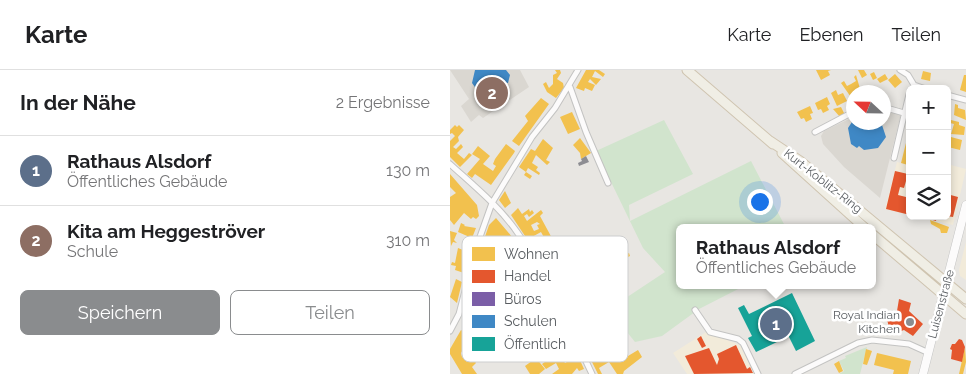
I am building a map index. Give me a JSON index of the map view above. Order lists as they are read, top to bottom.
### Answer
{
  "streets": {
    "main road": ["Kurt-Koblitz-Ring", "Luisenstraße"]
  },
  "crossings": [
    ["Kurt-Koblitz-Ring", "Luisenstraße"]
  ],
  "places": ["Royal Indian Kitchen"],
  "legend": [
    "Wohnen",
    "Handel",
    "Büros",
    "Schulen",
    "Öffentlich"
  ],
  "north": "left",
  "page": {
    "header": "Karte",
    "nav": ["Karte", "Ebenen", "Teilen"],
    "heading": ["In der Nähe", "2 Ergebnisse"],
    "pins": ["2", "1"],
    "map_buttons": ["+", "−"],
    "list": [
      {
        "mark": "1",
        "name": "Rathaus Alsdorf",
        "note": "Öffentliches Gebäude",
        "value": "130 m"
      },
      {
        "mark": "2",
        "name": "Kita am Heggeströver",
        "note": "Schule",
        "value": "310 m"
      }
    ],
    "popup": ["Rathaus Alsdorf", "Öffentliches Gebäude"],
    "buttons": ["Speichern", "Teilen"]
  }
}
